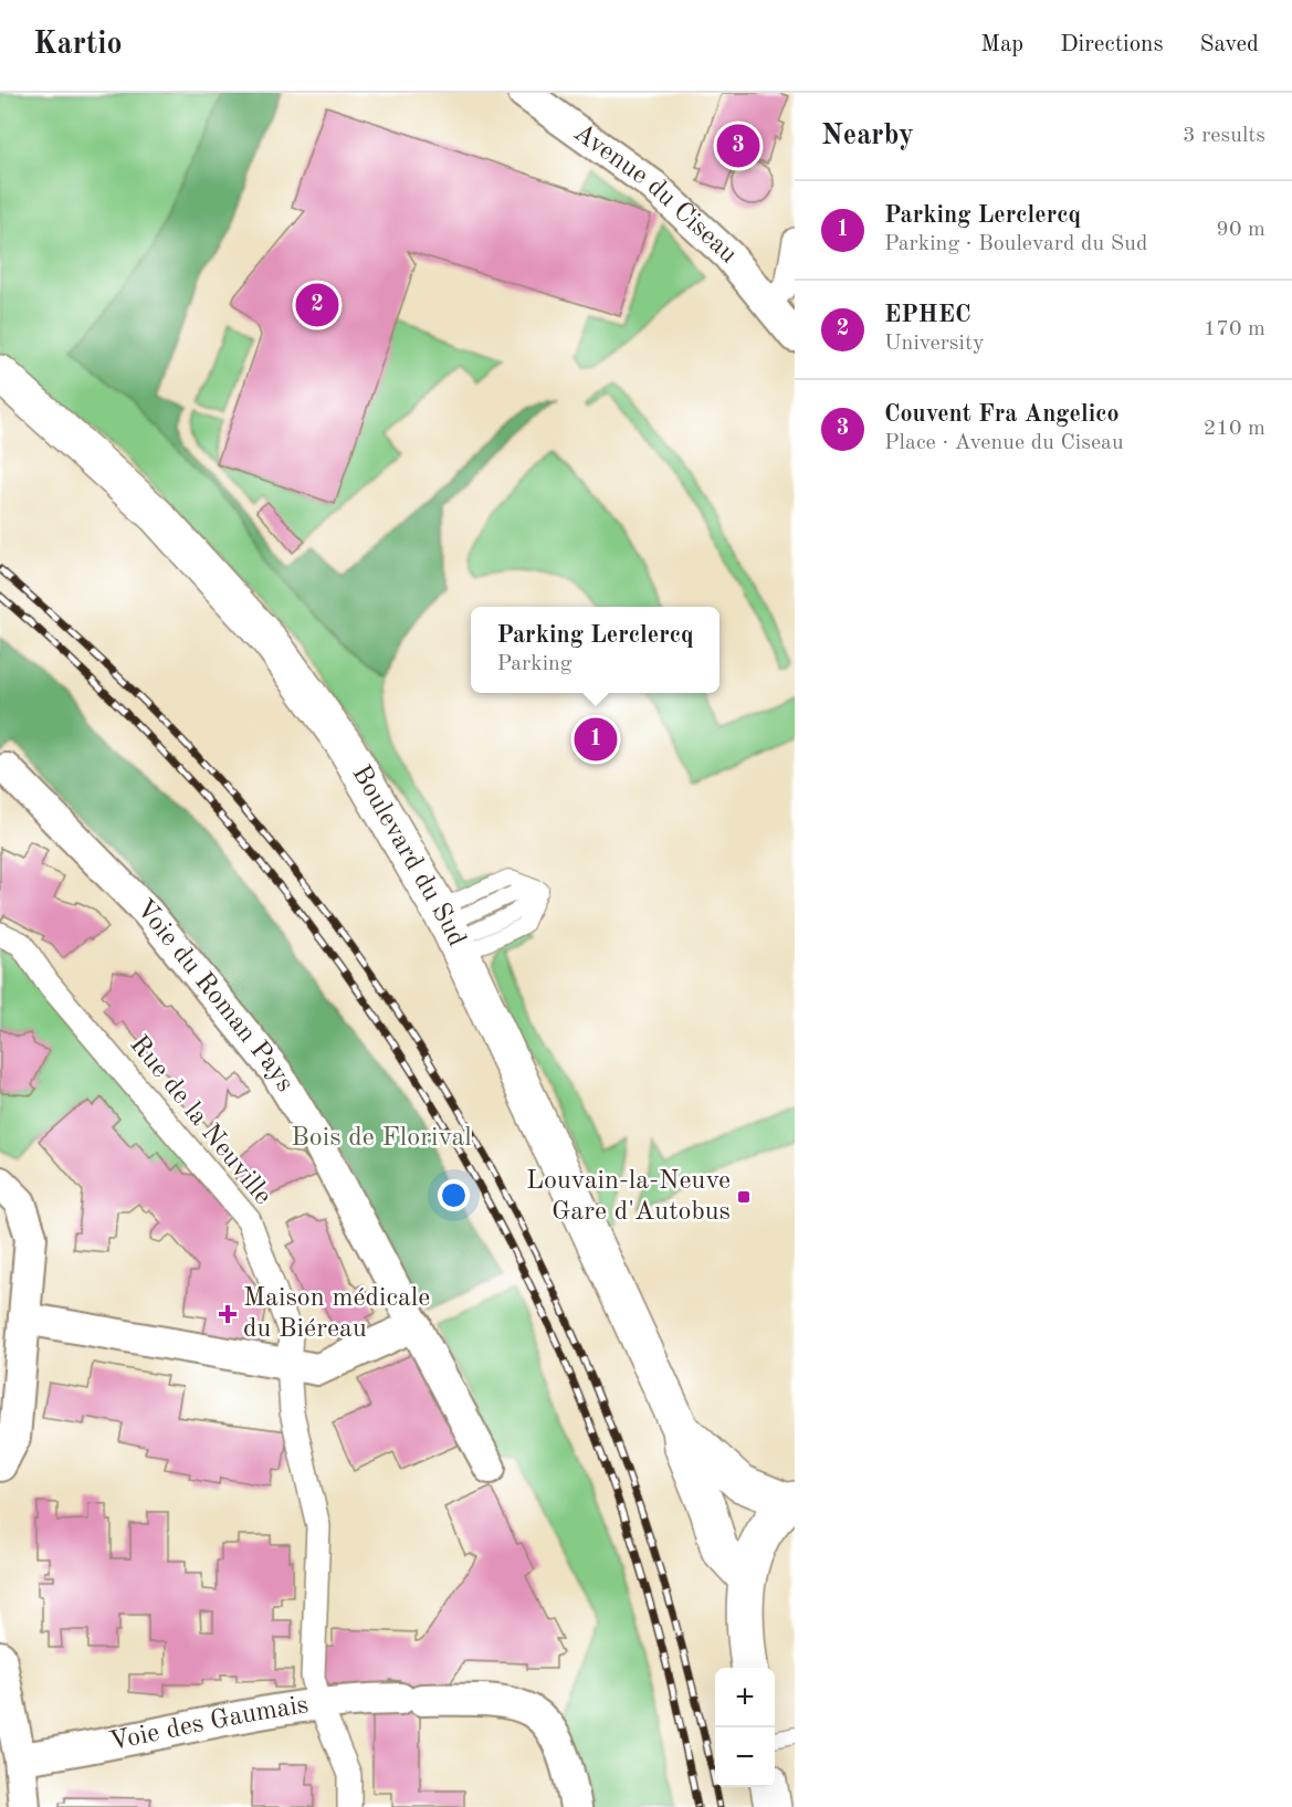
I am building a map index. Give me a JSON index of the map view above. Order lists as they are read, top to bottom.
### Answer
{
  "streets": {
    "main road": ["Boulevard du Sud"],
    "street": [
      "Avenue du Ciseau",
      "Voie du Roman Pays",
      "Rue de la Neuville",
      "Voie des Gaumais"
    ]
  },
  "crossings": [
    ["Rue de la Neuville", "Voie des Gaumais"]
  ],
  "parks": ["Bois de Florival"],
  "places": {
    "transit": ["Louvain-la-Neuve Gare d'Autobus"],
    "health": ["Maison médicale du Biéreau"]
  },
  "page": {
    "header": "Kartio",
    "nav": ["Map", "Directions", "Saved"],
    "heading": ["Nearby", "3 results"],
    "pins": ["3", "2", "1"],
    "list": [
      {
        "mark": "1",
        "name": "Parking Lerclercq",
        "note": "Parking · Boulevard du Sud",
        "value": "90 m"
      },
      {
        "mark": "2",
        "name": "EPHEC",
        "note": "University",
        "value": "170 m"
      },
      {
        "mark": "3",
        "name": "Couvent Fra Angelico",
        "note": "Place · Avenue du Ciseau",
        "value": "210 m"
      }
    ],
    "popup": ["Parking Lerclercq", "Parking"],
    "map_buttons": ["+", "−"]
  }
}
